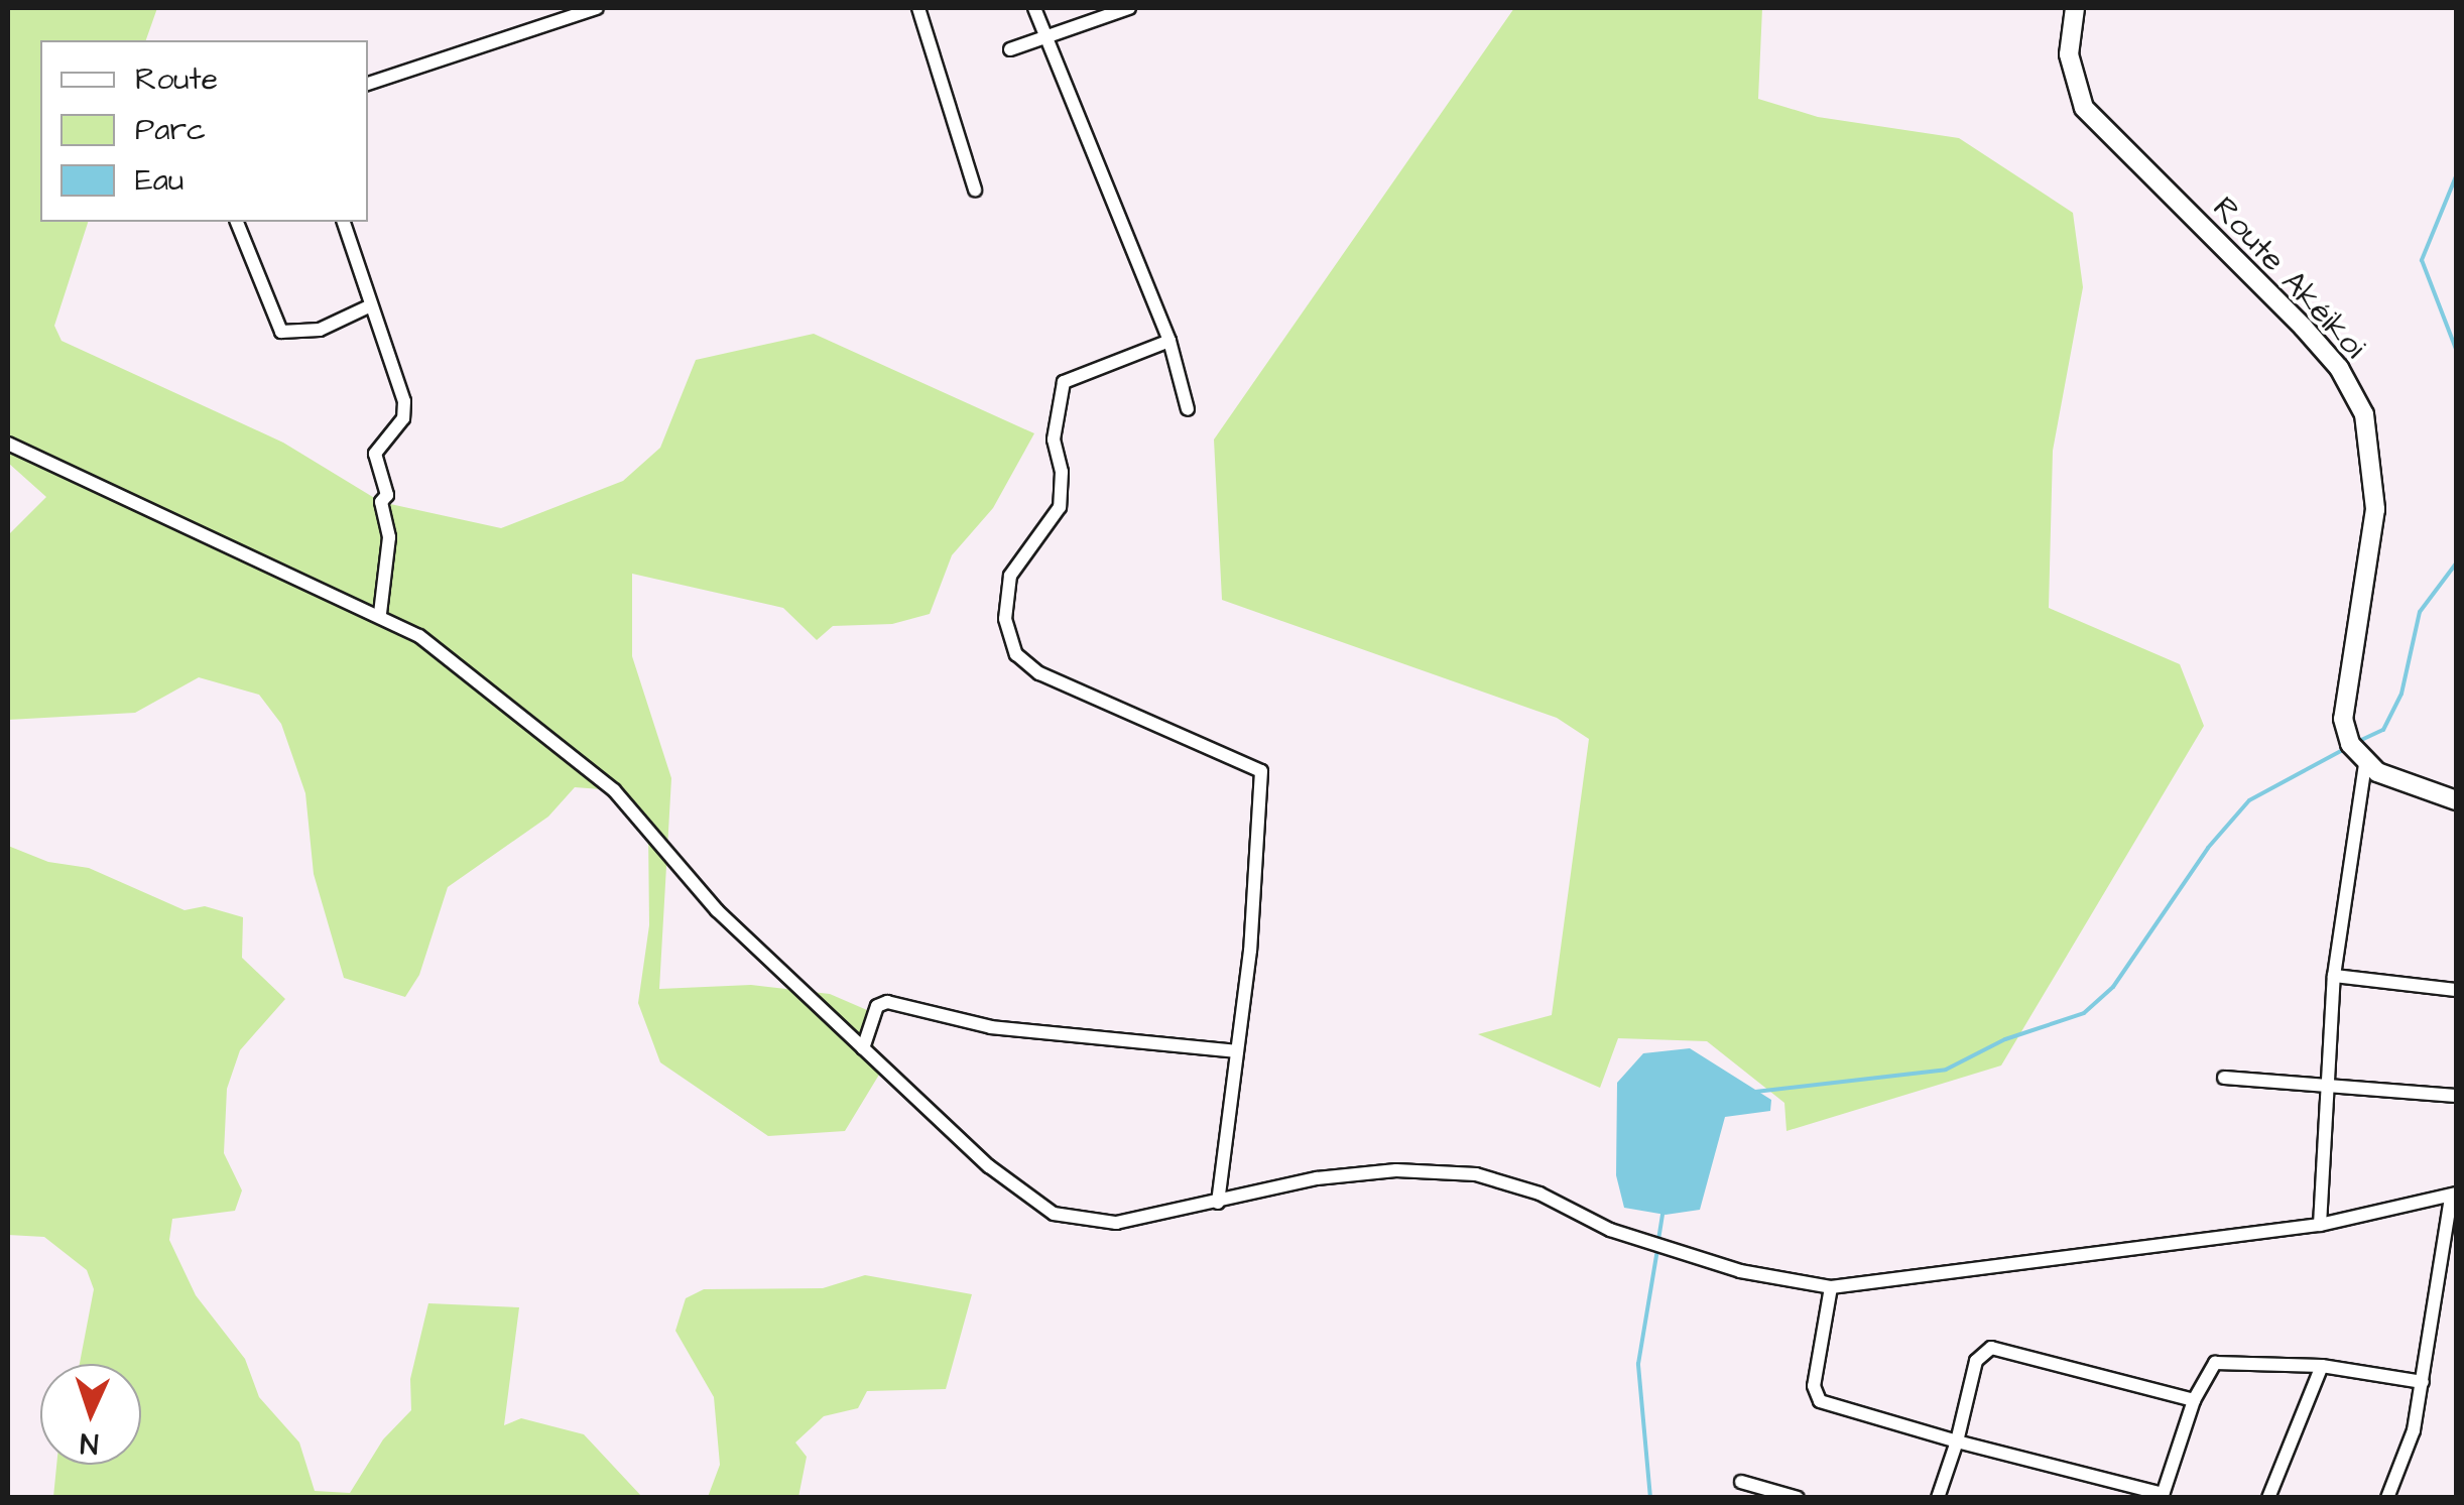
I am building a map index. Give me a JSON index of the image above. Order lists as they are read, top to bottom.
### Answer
{
  "streets": {
    "street": ["Route Akéikoi"]
  },
  "legend": ["Route", "Parc", "Eau"],
  "north": "bottom"
}
